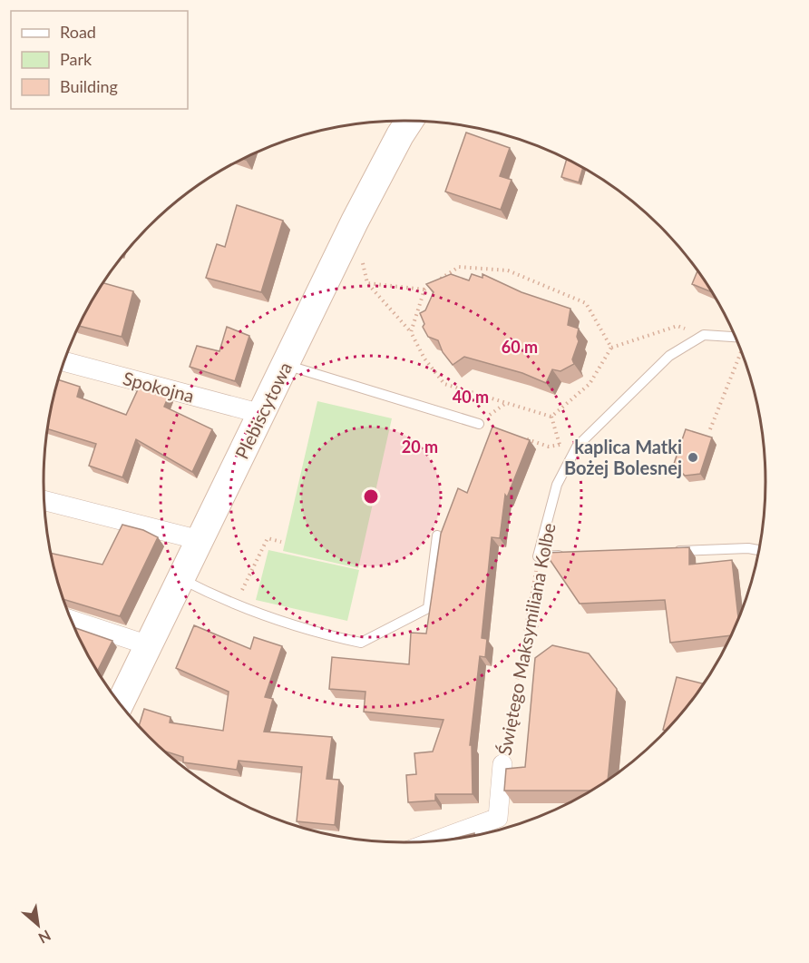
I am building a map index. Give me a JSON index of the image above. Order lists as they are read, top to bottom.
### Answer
{
  "streets": {
    "street": ["Spokojna", "Plebiscytowa", "Świętego Maksymiliana Kolbe"]
  },
  "crossings": [
    ["Spokojna", "Plebiscytowa"]
  ],
  "places": ["kaplica Matki Bożej Bolesnej"],
  "legend": ["Road", "Park", "Building"],
  "north": "bottom right",
  "rings": ["60 m", "40 m", "20 m"]
}
